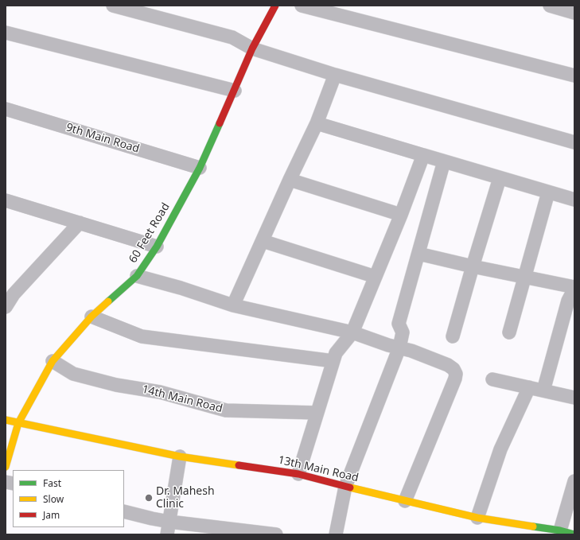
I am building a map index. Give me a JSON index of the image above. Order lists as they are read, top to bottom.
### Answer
{
  "streets": {
    "street": [
      "9th Main Road",
      "60 Feet Road",
      "14th Main Road",
      "13th Main Road"
    ]
  },
  "crossings": [
    ["9th Main Road", "60 Feet Road"],
    ["60 Feet Road", "14th Main Road"],
    ["60 Feet Road", "13th Main Road"]
  ],
  "places": ["Dr. Mahesh Clinic"],
  "legend": ["Fast", "Slow", "Jam"]
}
